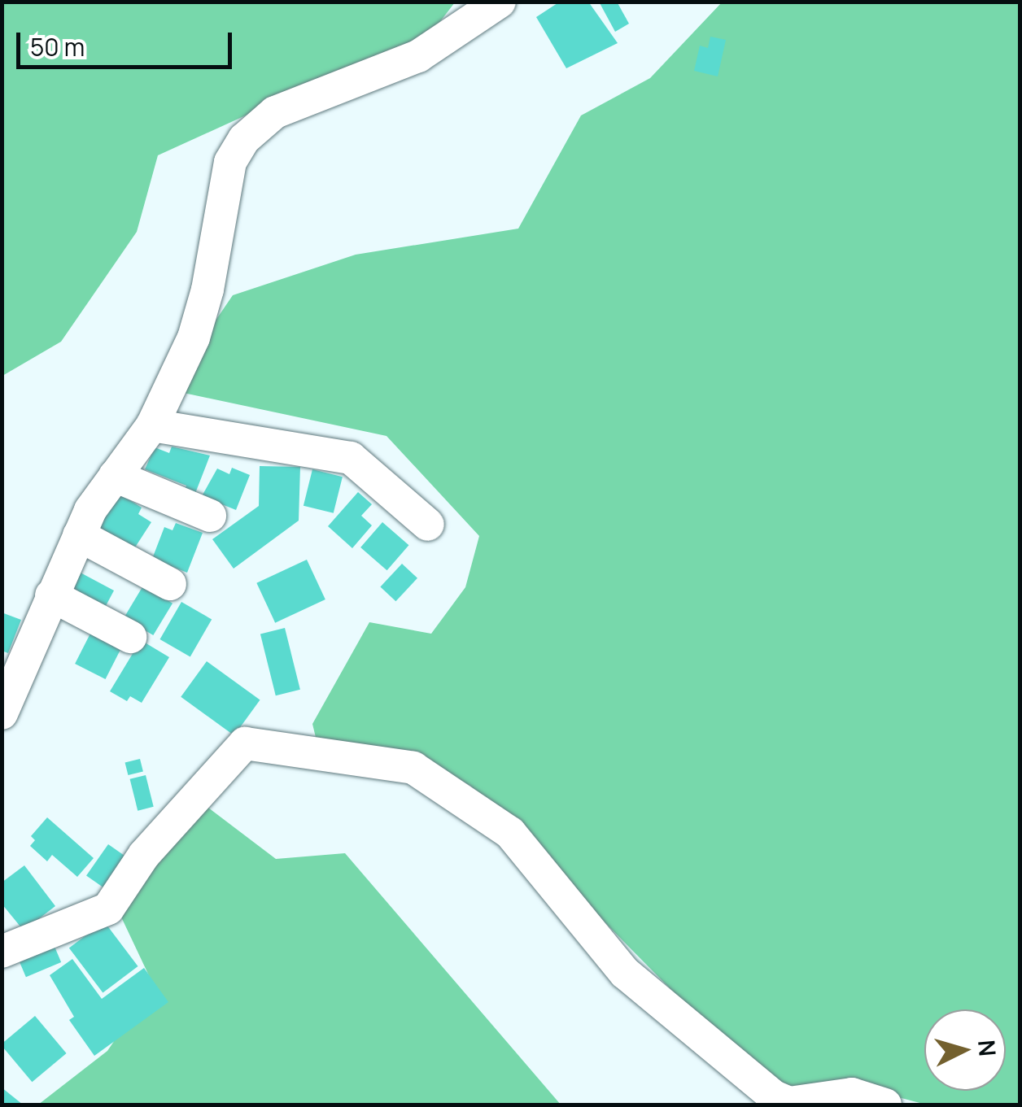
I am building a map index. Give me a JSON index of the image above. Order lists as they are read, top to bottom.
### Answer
{
  "scale_bar": "50 m",
  "north": "right"
}
